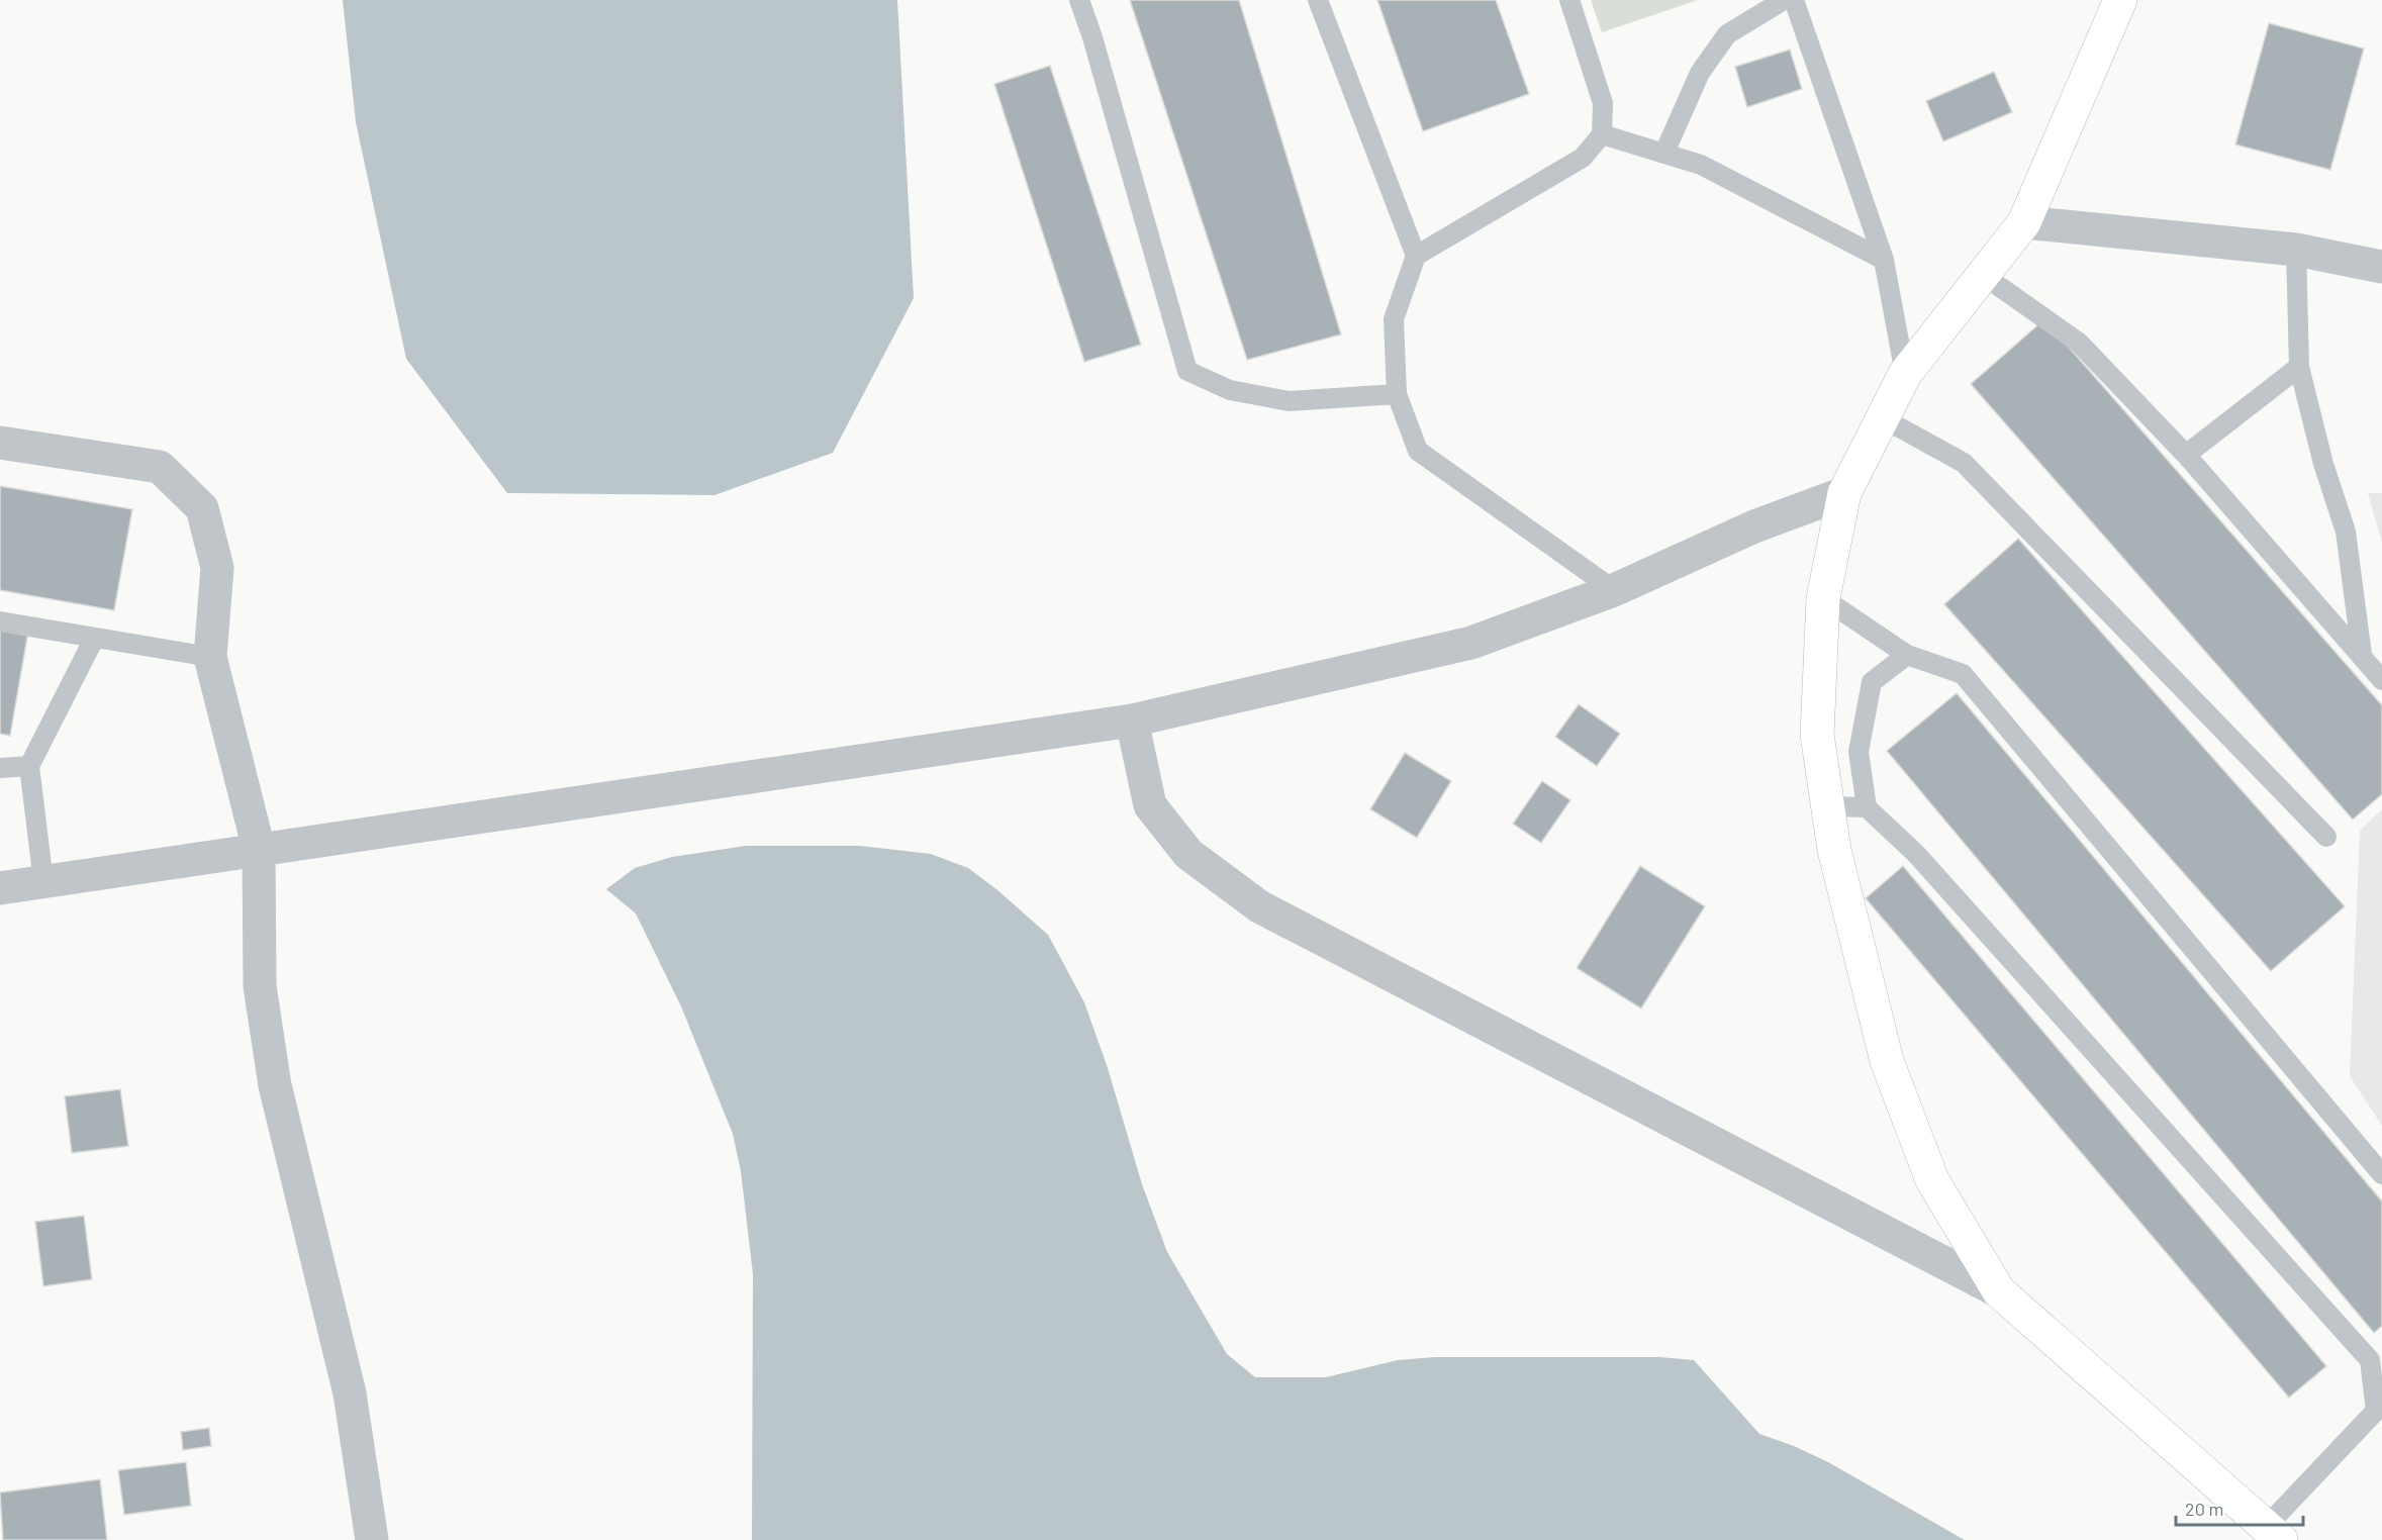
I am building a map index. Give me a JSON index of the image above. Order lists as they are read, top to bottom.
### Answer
{
  "scale_bar": "20 m"
}
